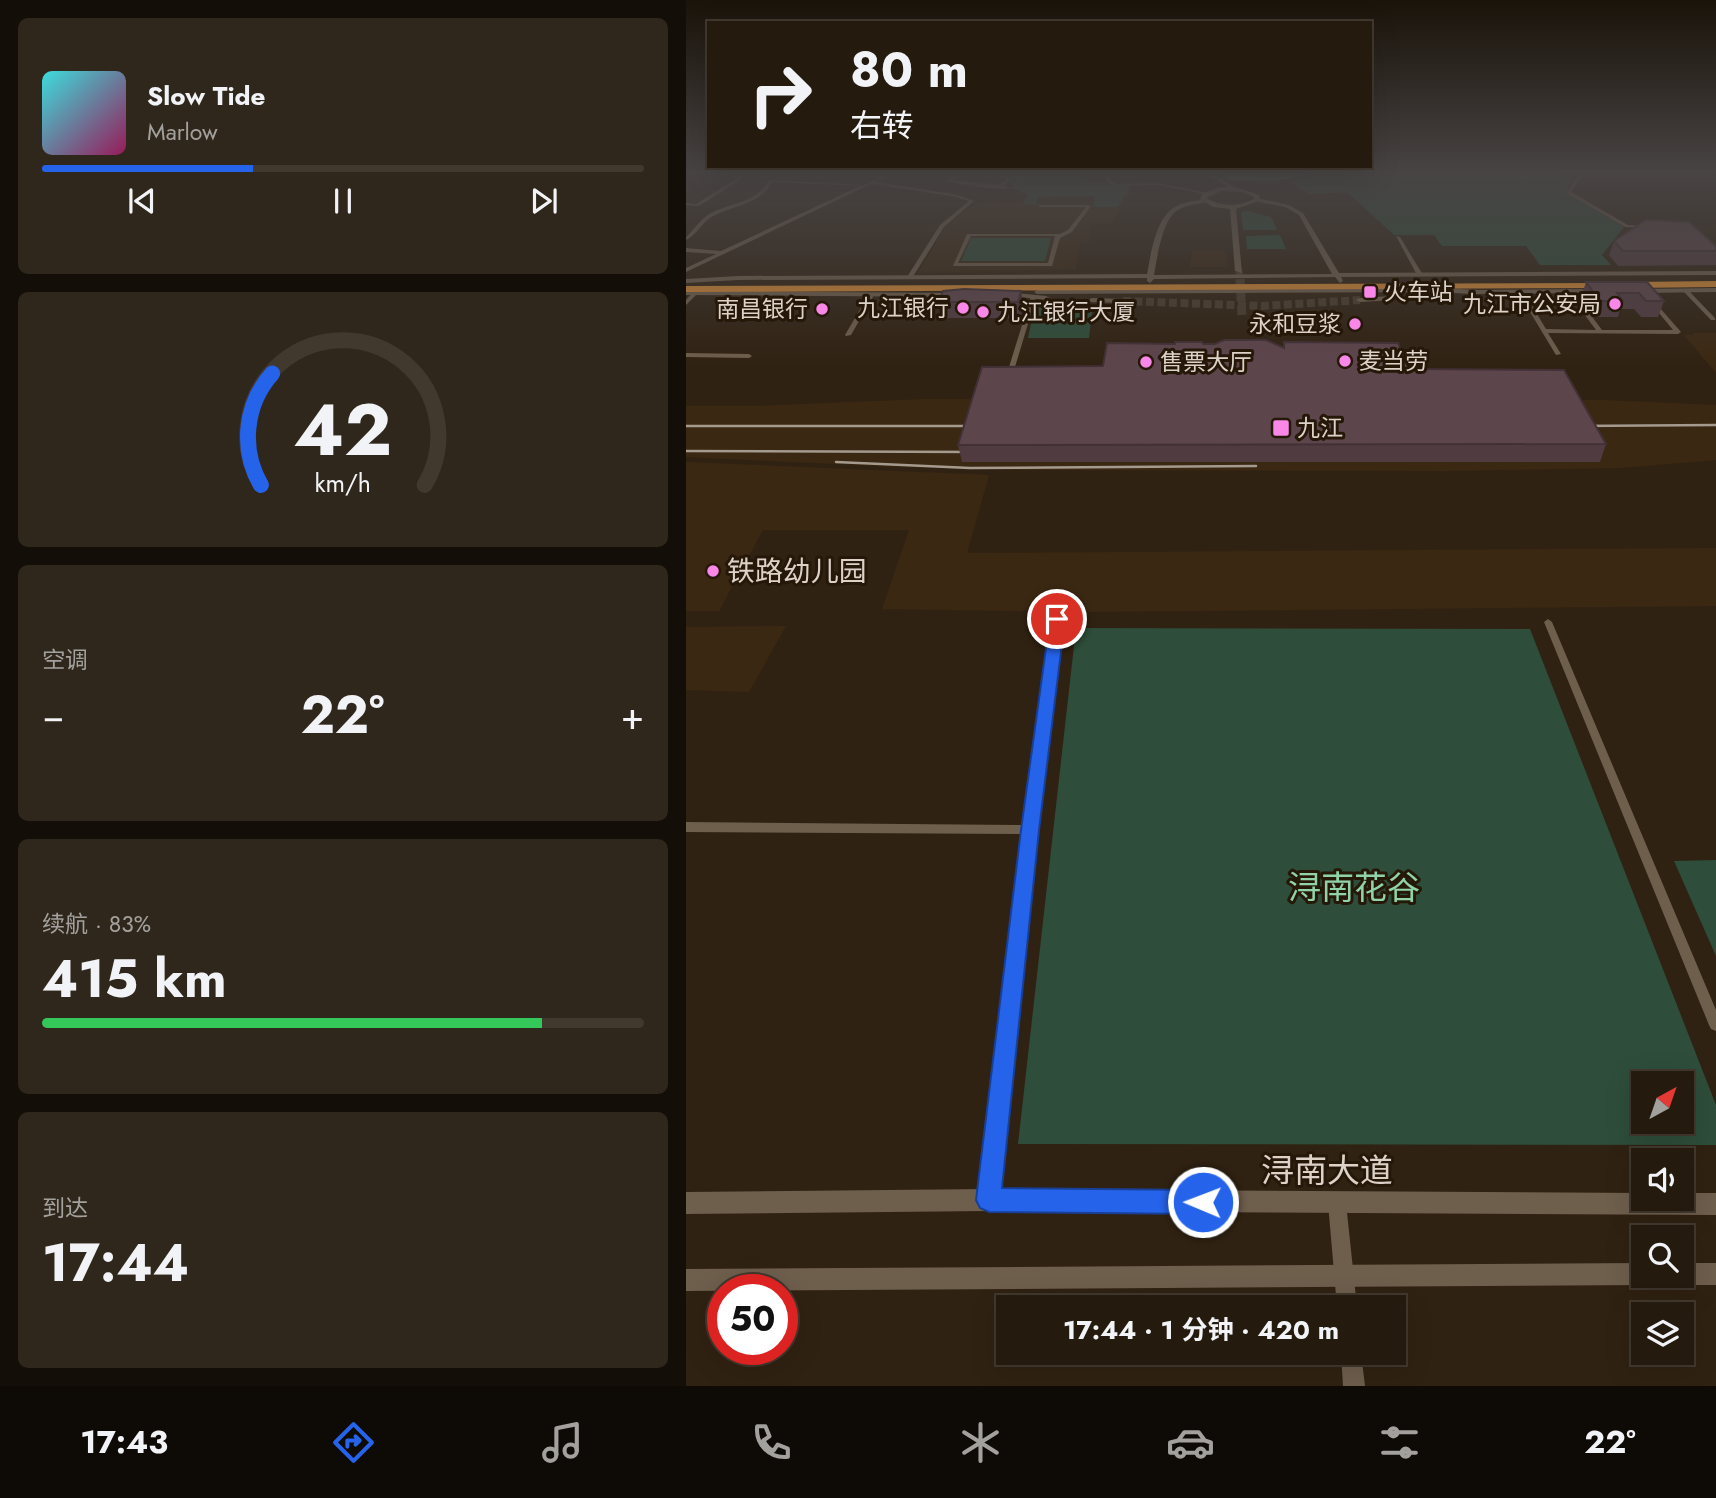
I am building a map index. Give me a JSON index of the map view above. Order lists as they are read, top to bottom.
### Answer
{
  "streets": {
    "main road": ["浔南大道"]
  },
  "parks": ["浔南花谷"],
  "places": {
    "transit": ["火车站", "九江"],
    "other": [
      "九江市公安局",
      "九江银行",
      "南昌银行",
      "九江银行大厦",
      "永和豆浆",
      "麦当劳",
      "售票大厅",
      "铁路幼儿园"
    ]
  },
  "north": "top right",
  "page": {
    "turn": ["80 m", "右转"],
    "song": ["Slow Tide", "Marlow"],
    "tile": [
      "空调",
      ["续航 · 83%", "415 km"],
      ["到达", "17:44"]
    ],
    "heat": ["−", "22°", "+"],
    "limit": "50",
    "trip": "17:44 · 1 分钟 · 420 m",
    "tabs": ["17:43", "22°"],
    "gauge": ["42", "km/h"]
  }
}
